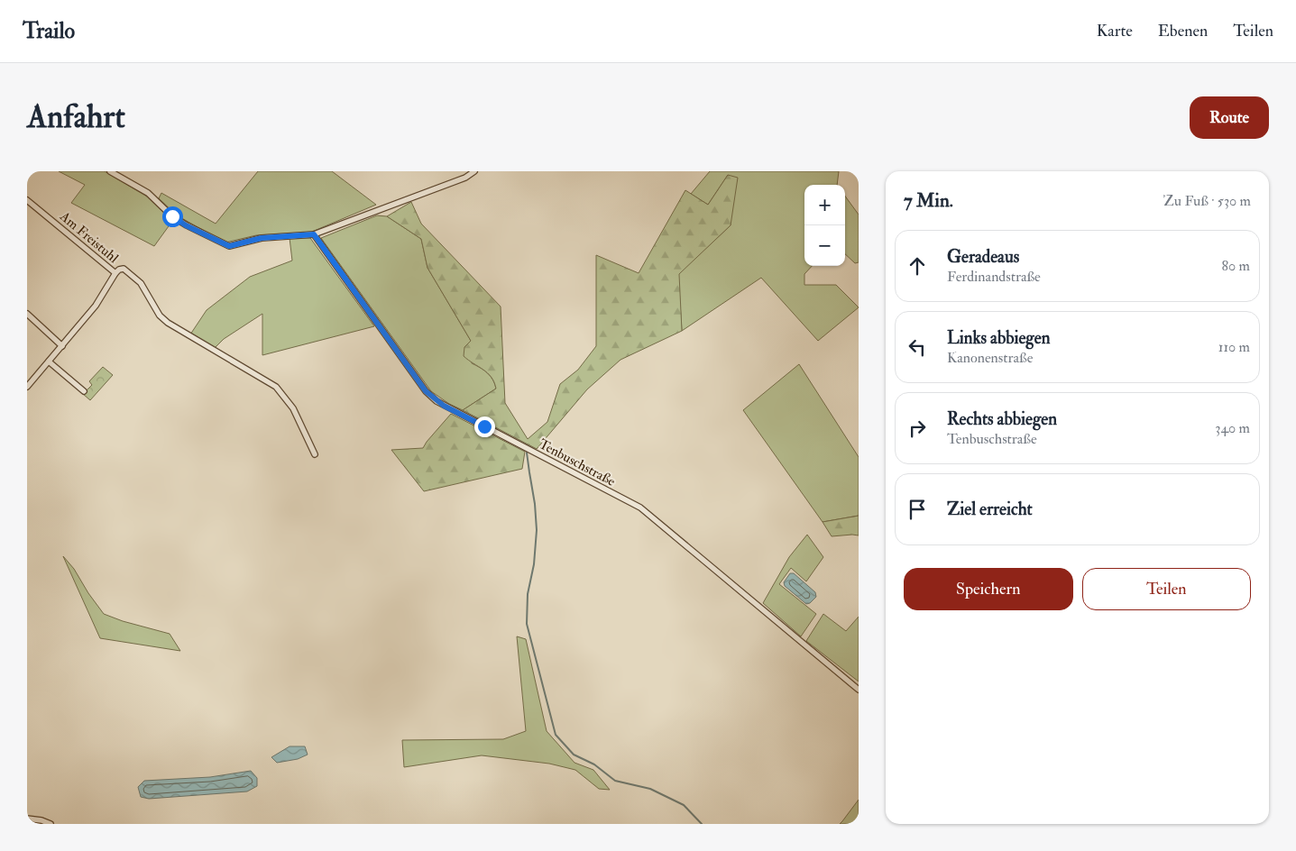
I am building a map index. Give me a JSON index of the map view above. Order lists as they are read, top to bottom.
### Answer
{
  "streets": {
    "street": ["Am Freistuhl", "Tenbuschstraße"]
  },
  "page": {
    "header": "Trailo",
    "nav": ["Karte", "Ebenen", "Teilen"],
    "buttons": [
      "Route",
      ["Speichern", "Teilen"]
    ],
    "title": "Anfahrt",
    "heading": ["7 Min.", "Zu Fuß · 530 m"],
    "map_buttons": ["+", "−"],
    "list": [
      ["Geradeaus", "Ferdinandstraße", "80 m"],
      ["Links abbiegen", "Kanonenstraße", "110 m"],
      ["Rechts abbiegen", "Tenbuschstraße", "340 m"],
      "Ziel erreicht"
    ]
  }
}
